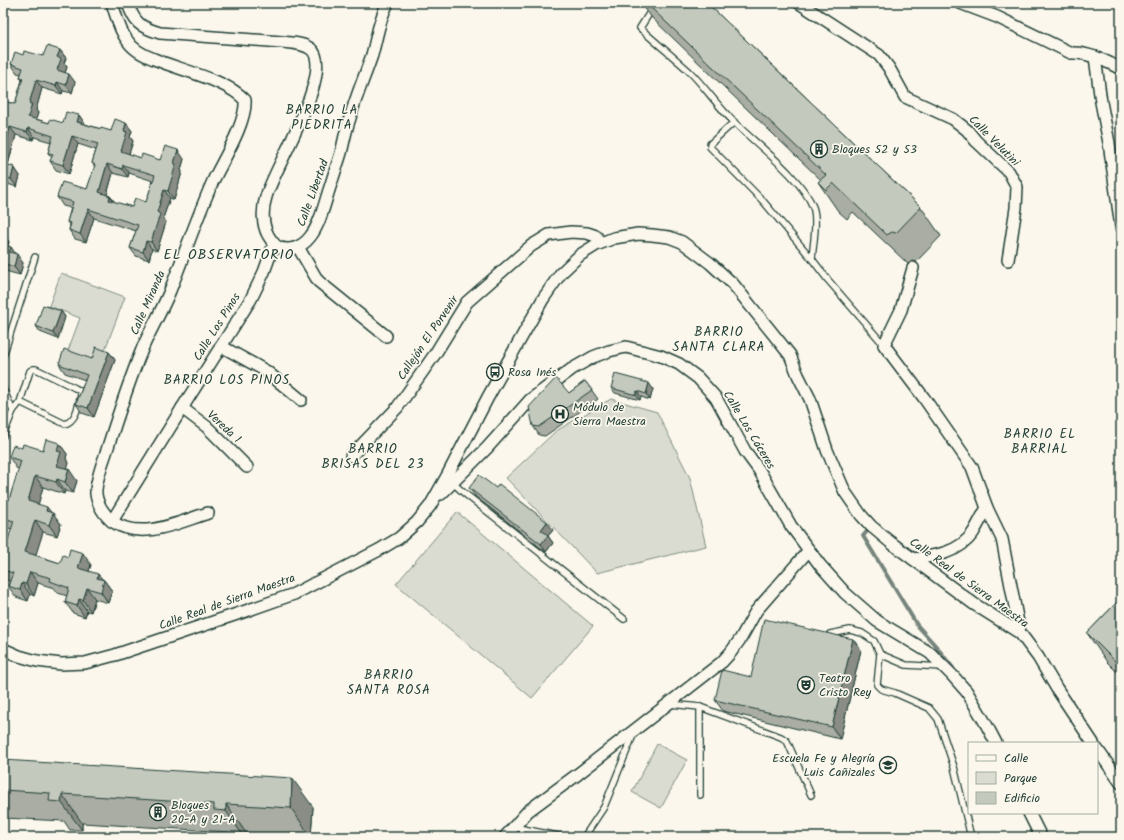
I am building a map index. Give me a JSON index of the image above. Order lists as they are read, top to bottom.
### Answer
{
  "streets": {
    "street": [
      "Calle Velutini",
      "Calle Libertad",
      "Calle Miranda",
      "Calle Los Pinos",
      "Callejón El Porvenir",
      "Vereda 1",
      "Calle Los Cáceres",
      "Calle Real de Sierra Maestra"
    ]
  },
  "crossings": [
    ["Calle Miranda", "Calle Los Pinos"],
    ["Calle Los Pinos", "Vereda 1"],
    ["Callejón El Porvenir", "Calle Real de Sierra Maestra"],
    ["Calle Los Cáceres", "Calle Real de Sierra Maestra"]
  ],
  "districts": [
    "BARRIO LA PIEDRITA",
    "EL OBSERVATORIO",
    "BARRIO SANTA CLARA",
    "BARRIO LOS PINOS",
    "BARRIO EL BARRIAL",
    "BARRIO BRISAS DEL 23",
    "BARRIO SANTA ROSA"
  ],
  "places": {
    "building": ["Bloques 52 y 53", "Bloques 20-A y 21-A"],
    "bus stop": ["Rosa Inés"],
    "hospital": ["Módulo de Sierra Maestra"],
    "theatre": ["Teatro Cristo Rey"],
    "school or university": ["Escuela Fe y Alegría Luis Cañizales"]
  },
  "legend": ["Calle", "Parque", "Edificio"]
}
